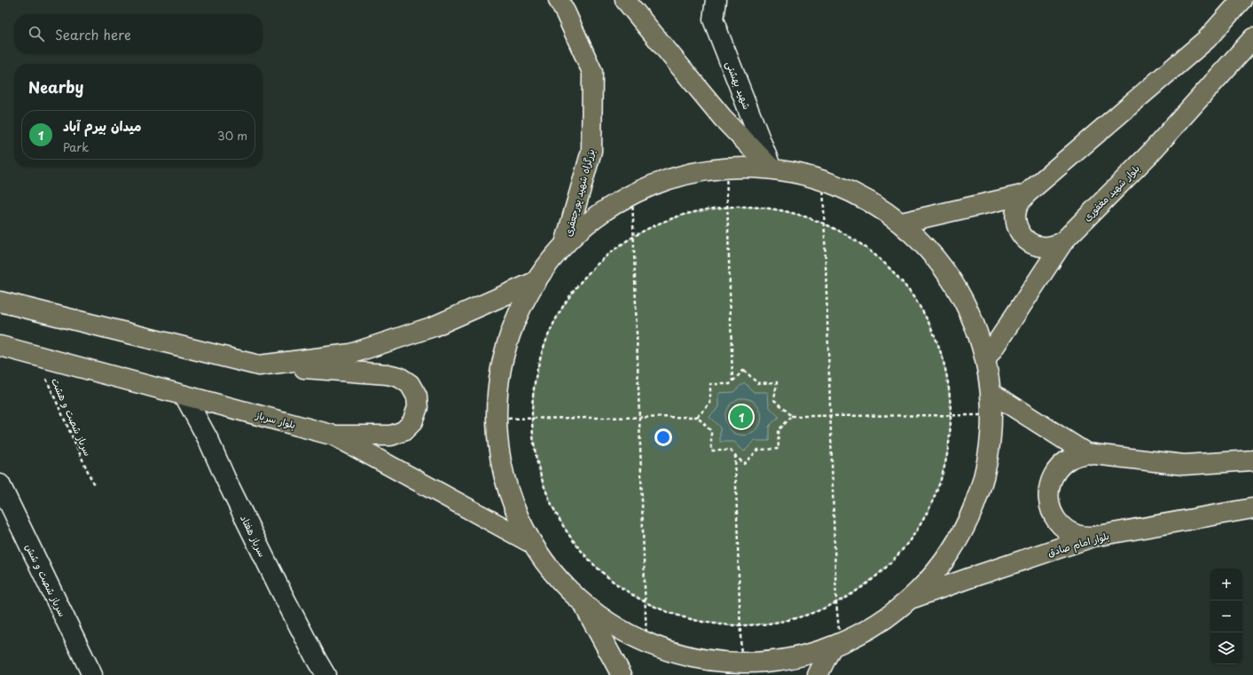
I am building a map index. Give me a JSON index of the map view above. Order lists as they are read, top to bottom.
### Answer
{
  "streets": {
    "main road": [
      "بزرگراه شهید پورجعفری",
      "بلوار شهید مغفوری",
      "بلوار سرباز",
      "بلوار امام صادق"
    ],
    "street": ["شهید بهشتی", "سرباز هفتاد", "سرباز شصت و شش"],
    "path": ["سرباز شصت و هشت"]
  },
  "crossings": [
    ["سرباز شصت و هشت", "بلوار سرباز"],
    ["بلوار سرباز", "سرباز هفتاد"]
  ],
  "page": {
    "search": "Search here",
    "heading": "Nearby",
    "list": [
      {
        "mark": "1",
        "name": "میدان بیرم آباد",
        "note": "Park",
        "value": "30 m"
      }
    ],
    "pins": "1",
    "map_buttons": ["+", "−"]
  }
}
